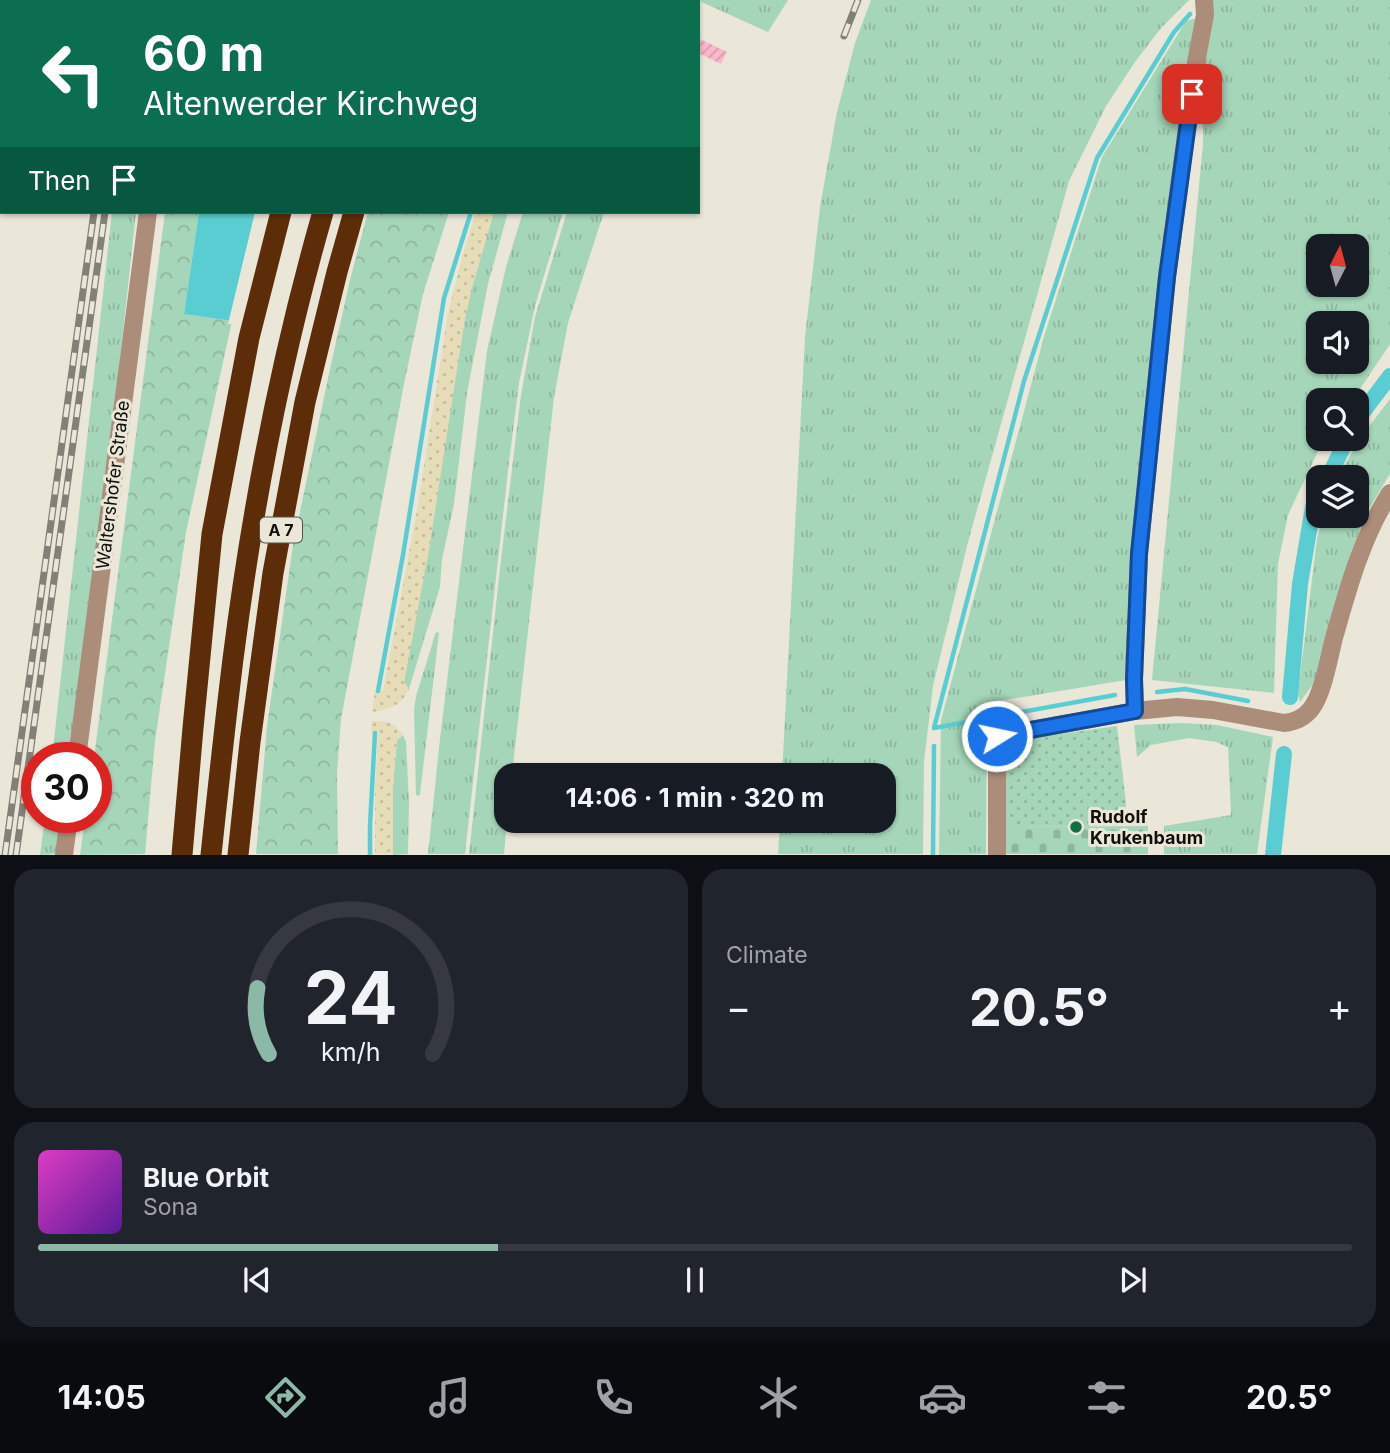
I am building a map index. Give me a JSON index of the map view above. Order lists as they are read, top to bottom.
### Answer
{
  "streets": {
    "highway": ["A 7"],
    "street": ["Waltershofer Straße"]
  },
  "places": ["Rudolf Krukenbaum"],
  "north": "top",
  "page": {
    "turn": ["60 m", "Altenwerder Kirchweg"],
    "then": "Then",
    "limit": "30",
    "trip": "14:06 · 1 min · 320 m",
    "tile": "Climate",
    "heat": ["−", "20.5°", "+"],
    "song": ["Blue Orbit", "Sona"],
    "tabs": ["14:05", "20.5°"],
    "gauge": ["24", "km/h"]
  }
}
